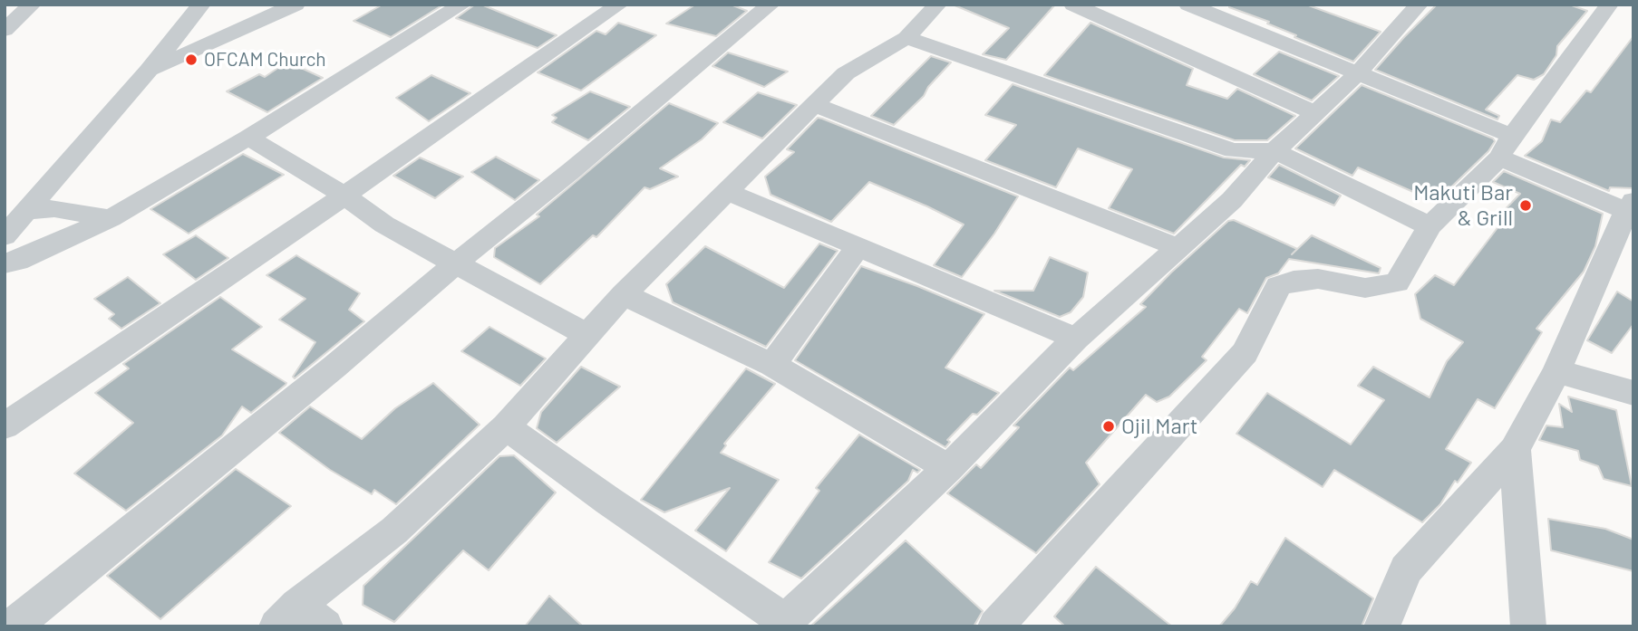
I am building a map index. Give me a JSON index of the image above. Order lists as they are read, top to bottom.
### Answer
{
  "places": ["OFCAM Church", "Makuti Bar & Grill", "Ojil Mart"]
}
